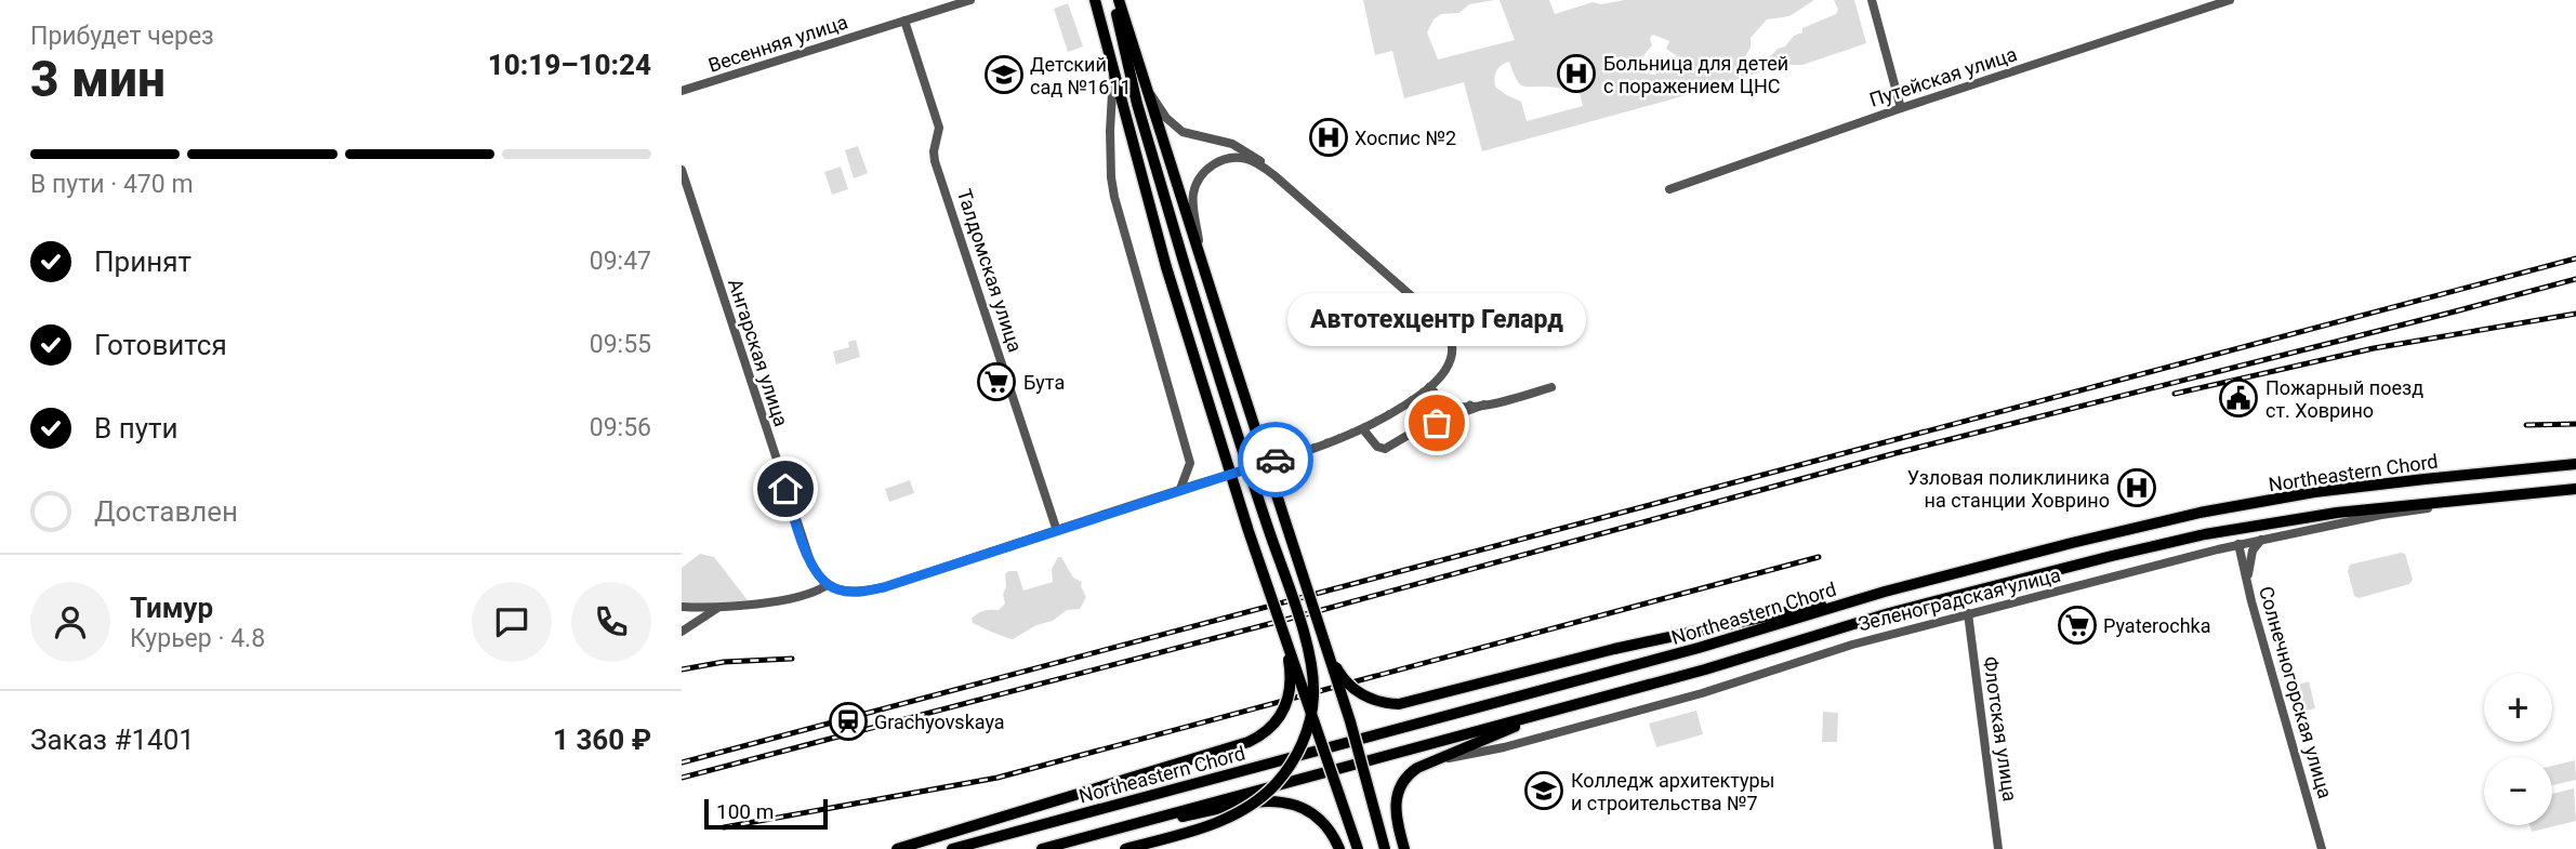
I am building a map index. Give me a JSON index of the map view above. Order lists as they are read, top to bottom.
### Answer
{
  "streets": {
    "main road": ["Northeastern Chord"],
    "street": [
      "Весенняя улица",
      "Путейская улица",
      "Талдомская улица",
      "Ангарская улица",
      "Зеленоградская улица",
      "Солнечногорская улица",
      "Флотская улица"
    ]
  },
  "crossings": [
    ["Весенняя улица", "Талдомская улица"],
    ["Northeastern Chord", "Зеленоградская улица"],
    ["Зеленоградская улица", "Солнечногорская улица"],
    ["Зеленоградская улица", "Флотская улица"]
  ],
  "places": {
    "hospital": ["Больница для детей с поражением ЦНС", "Хоспис №2", "Узловая поликлиника на станции Ховрино"],
    "school or university": ["Детский сад №1611", "Колледж архитектуры и строительства №7"],
    "supermarket": ["Бута", "Pyaterochka"],
    "public building": ["Пожарный поезд ст. Ховрино"],
    "other": ["Автотехцентр Гелард"],
    "station": ["Grachyovskaya"]
  },
  "scale_bar": "100 m",
  "page": {
    "heading": ["3 мин", "Прибудет через", "10:19–10:24"],
    "panel": [
      "Тимур",
      "Курьер · 4.8",
      "Заказ #1401",
      "1 360 ₽"
    ],
    "bar": "В пути · 470 m",
    "list": [
      ["Принят", "09:47"],
      ["Готовится", "09:55"],
      ["В пути", "09:56"],
      "Доставлен"
    ],
    "bubble": "Автотехцентр Гелард",
    "map_buttons": ["+", "−"],
    "scale": "100 m"
  }
}
